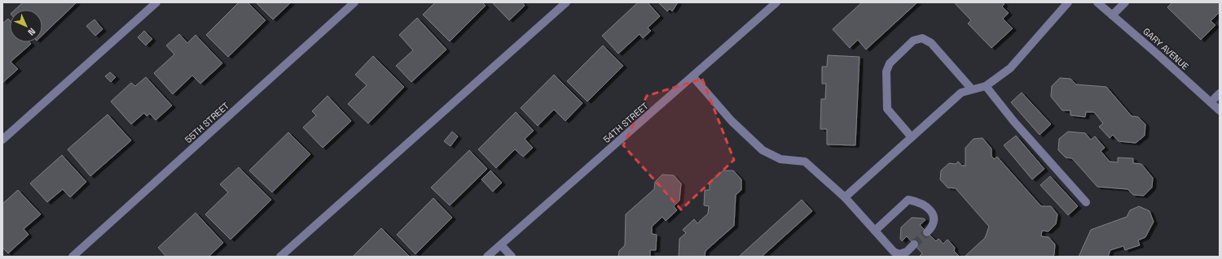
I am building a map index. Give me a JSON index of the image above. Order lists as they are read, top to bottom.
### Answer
{
  "streets": {
    "street": ["GARY AVENUE", "55TH STREET", "54TH STREET"]
  },
  "north": "bottom right"
}
